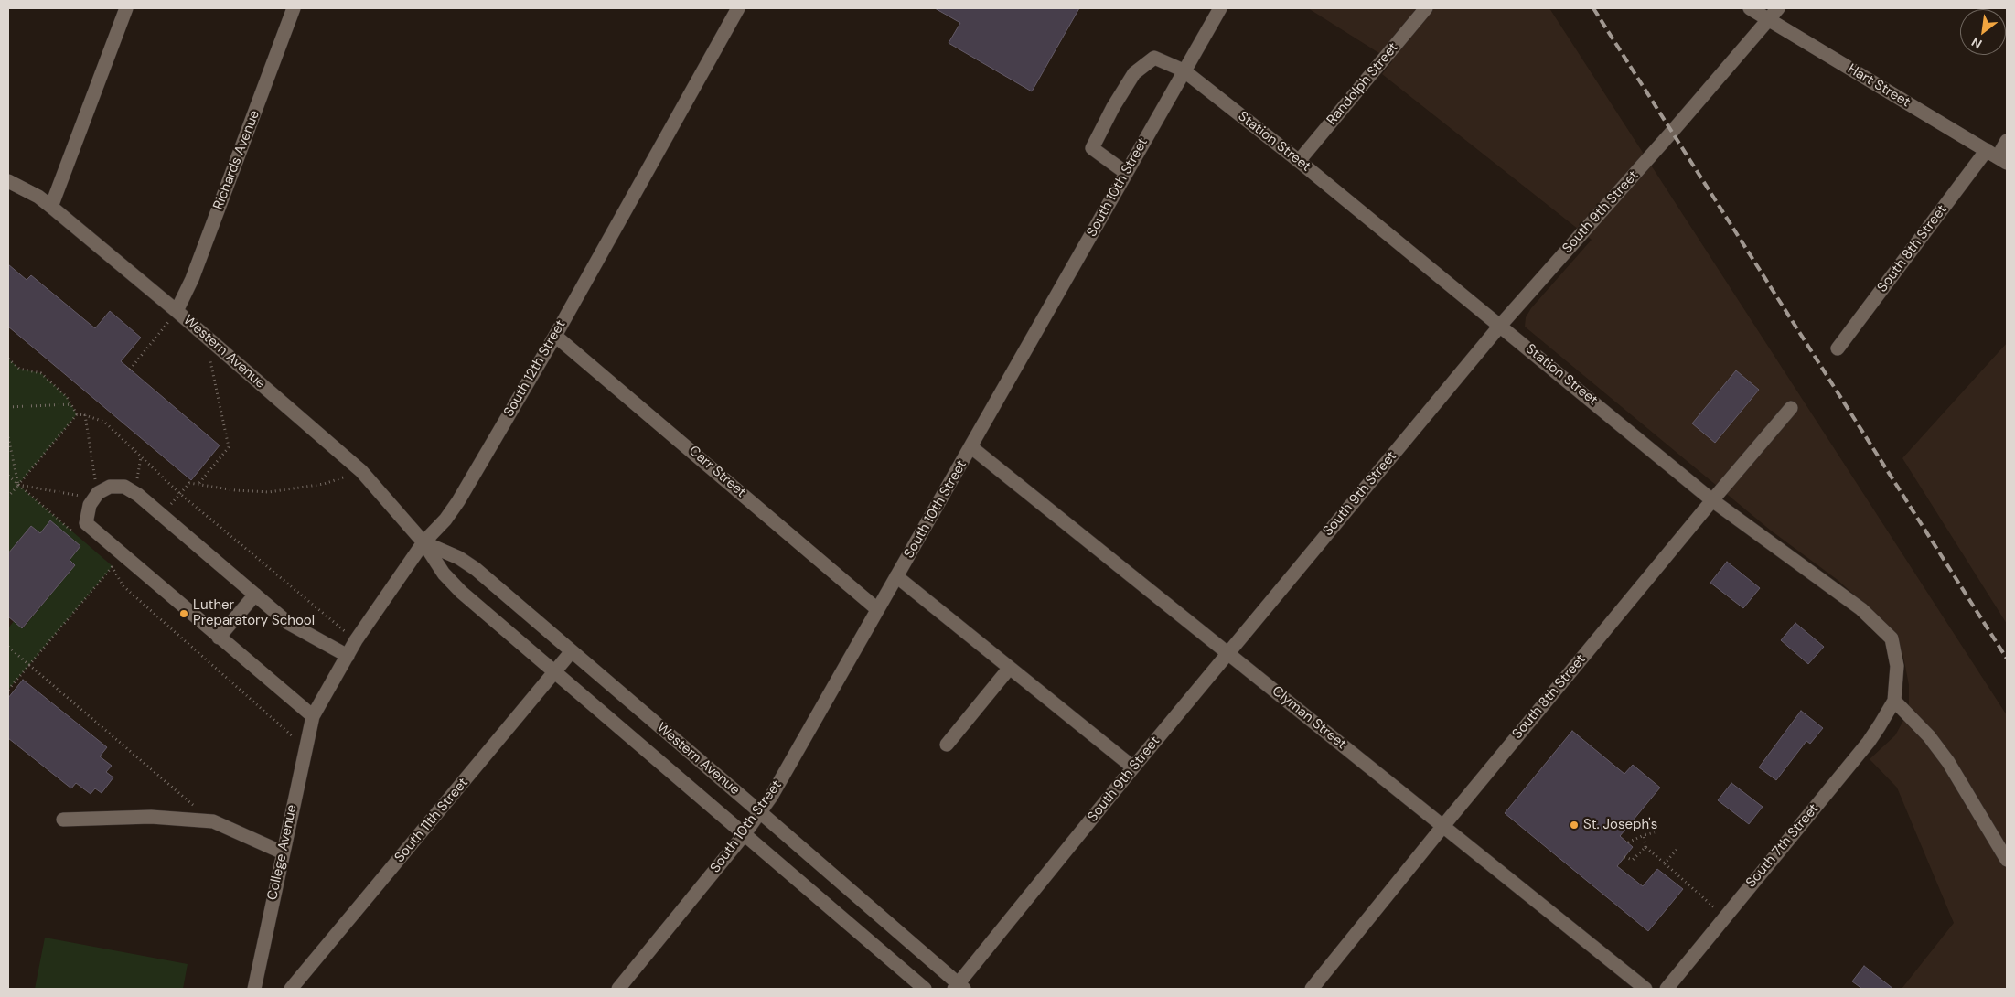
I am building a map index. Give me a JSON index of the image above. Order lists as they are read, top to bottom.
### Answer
{
  "streets": {
    "street": [
      "Randolph Street",
      "Hart Street",
      "Station Street",
      "Richards Avenue",
      "South 10th Street",
      "South 9th Street",
      "South 8th Street",
      "Western Avenue",
      "South 12th Street",
      "Carr Street",
      "Clyman Street",
      "South 11th Street",
      "South 7th Street",
      "College Avenue"
    ]
  },
  "crossings": [
    ["Randolph Street", "Station Street"],
    ["Hart Street", "South 9th Street"],
    ["Hart Street", "South 8th Street"],
    ["Station Street", "South 10th Street"],
    ["Station Street", "South 9th Street"],
    ["Station Street", "South 8th Street"],
    ["Station Street", "South 7th Street"],
    ["Richards Avenue", "Western Avenue"],
    ["South 10th Street", "Western Avenue"],
    ["South 10th Street", "Carr Street"],
    ["South 10th Street", "Clyman Street"],
    ["South 9th Street", "Western Avenue"],
    ["South 9th Street", "Clyman Street"],
    ["South 8th Street", "Clyman Street"],
    ["Western Avenue", "South 12th Street"],
    ["Western Avenue", "South 11th Street"],
    ["South 12th Street", "Carr Street"],
    ["South 12th Street", "College Avenue"]
  ],
  "places": ["Luther Preparatory School", "St. Joseph's"],
  "north": "bottom left"
}
